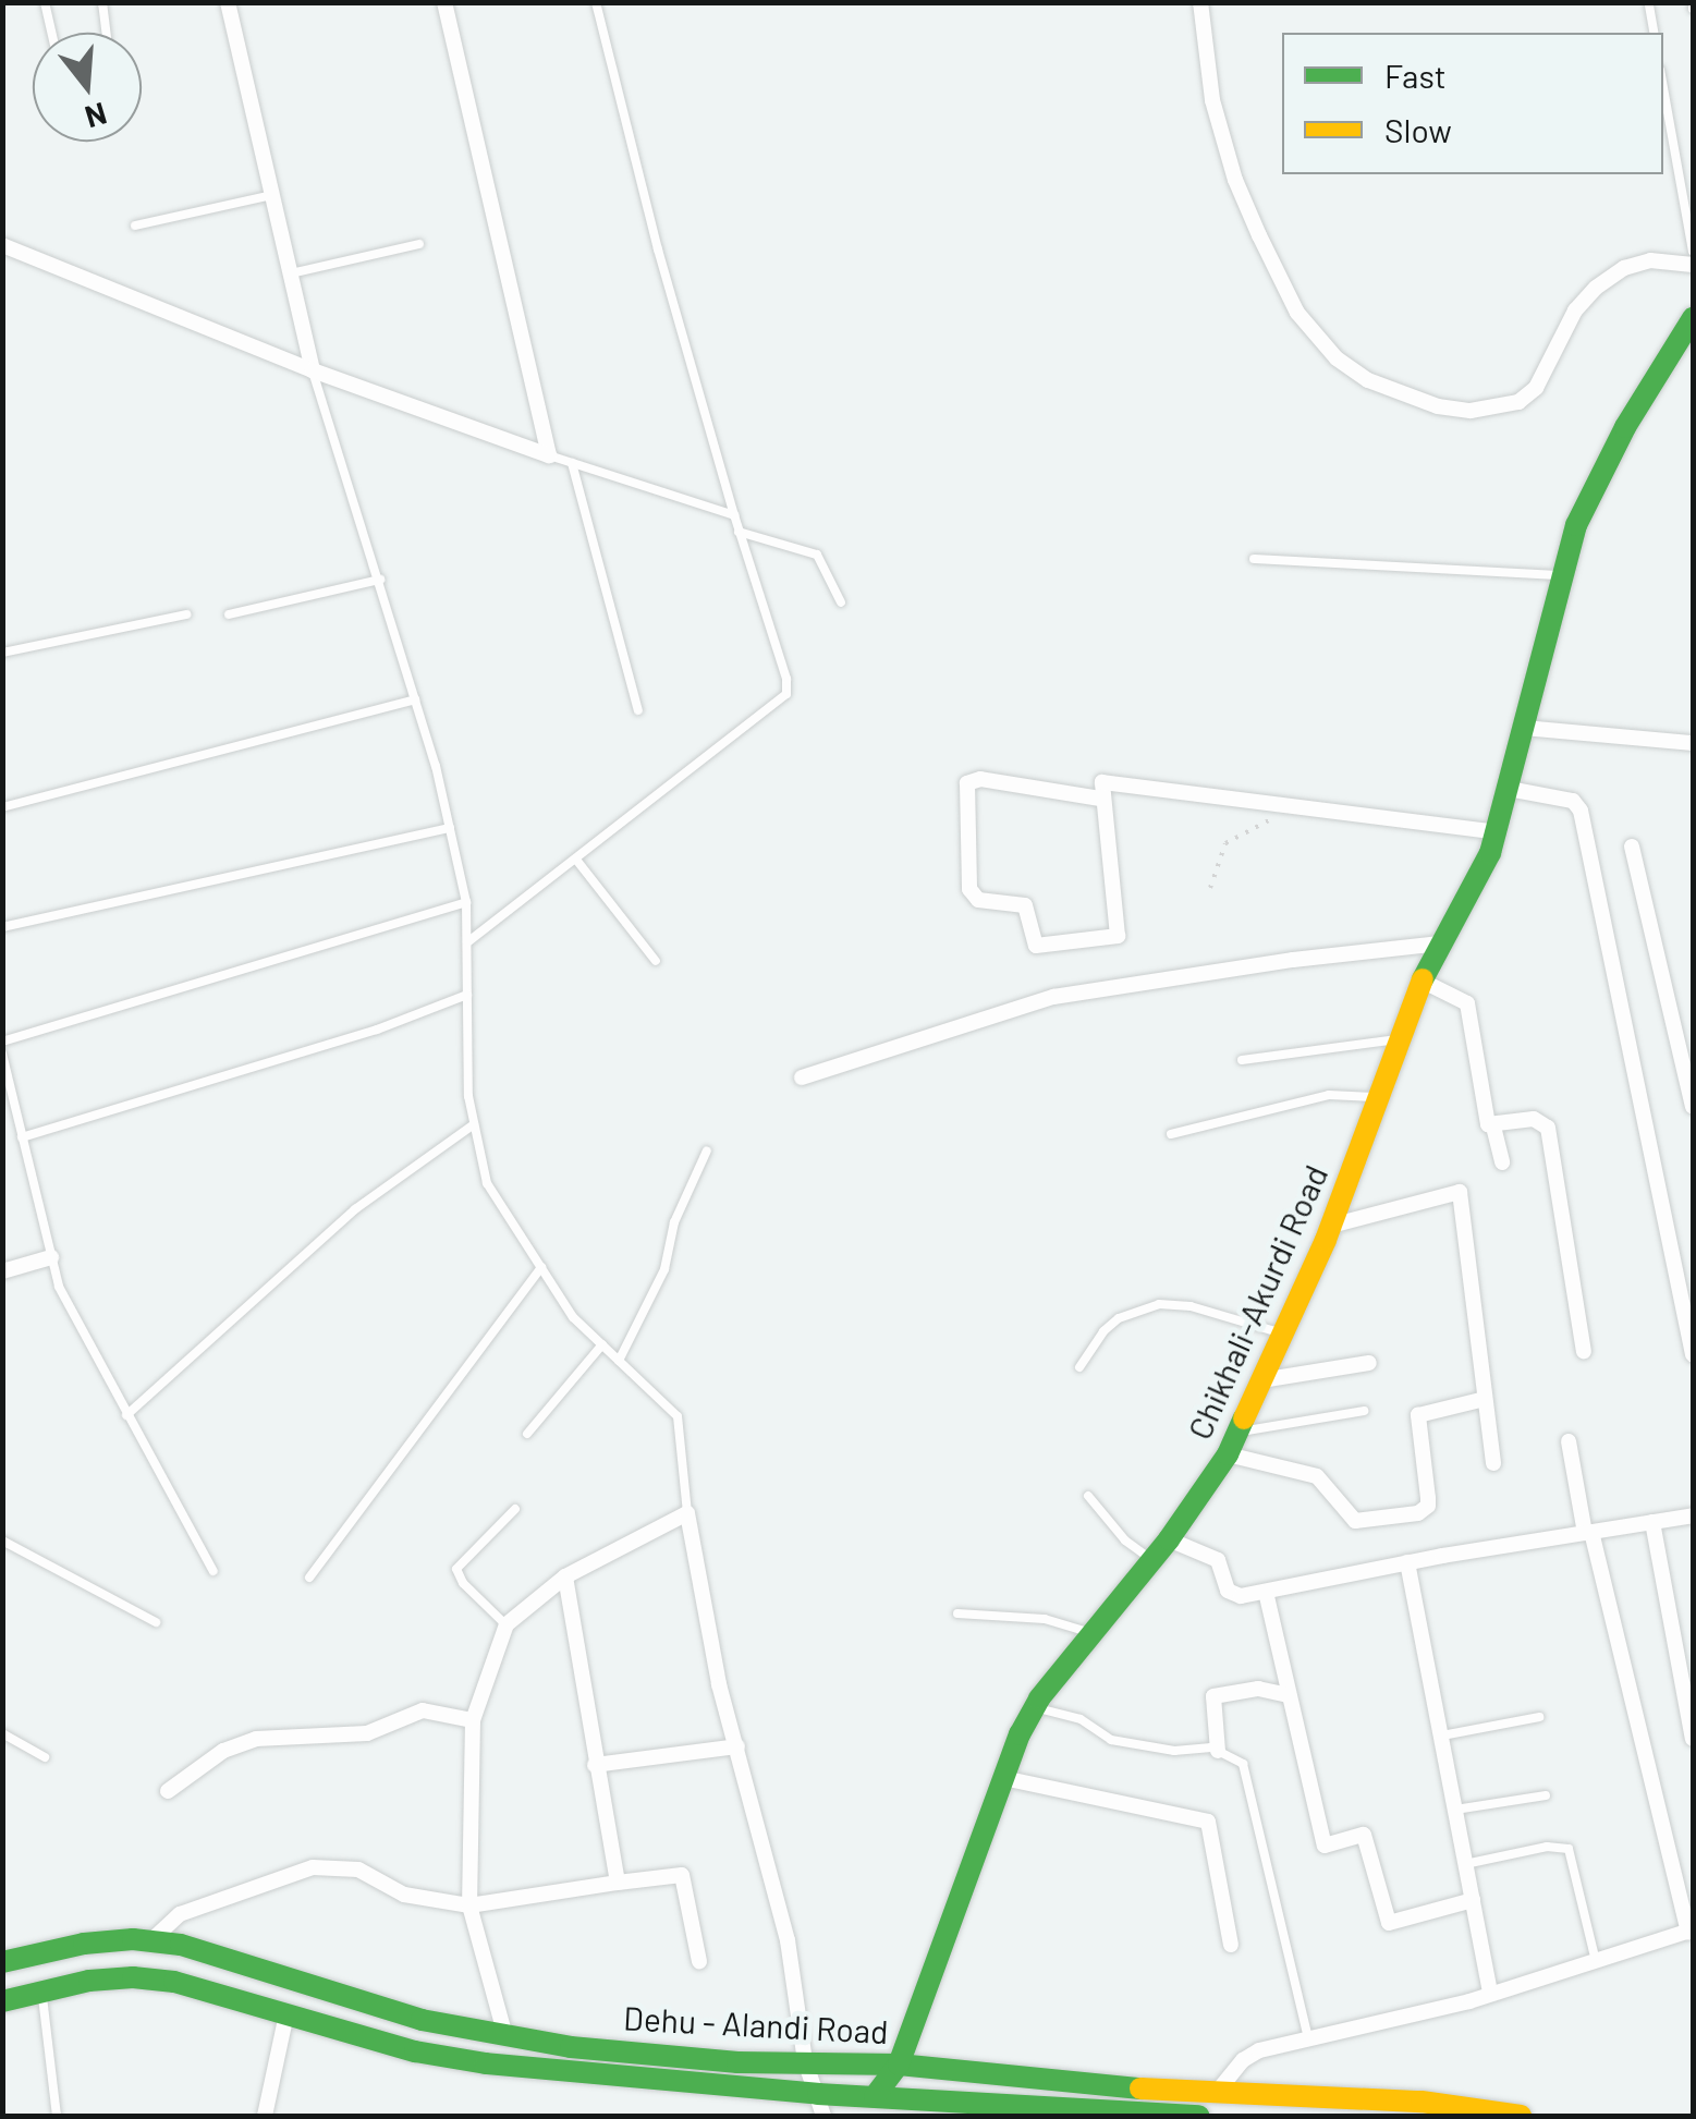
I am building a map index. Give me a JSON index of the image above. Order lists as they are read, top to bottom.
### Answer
{
  "streets": {
    "main road": ["Chikhali-Akurdi Road", "Dehu - Alandi Road"]
  },
  "crossings": [
    ["Chikhali-Akurdi Road", "Dehu - Alandi Road"]
  ],
  "legend": ["Fast", "Slow"],
  "north": "bottom"
}
